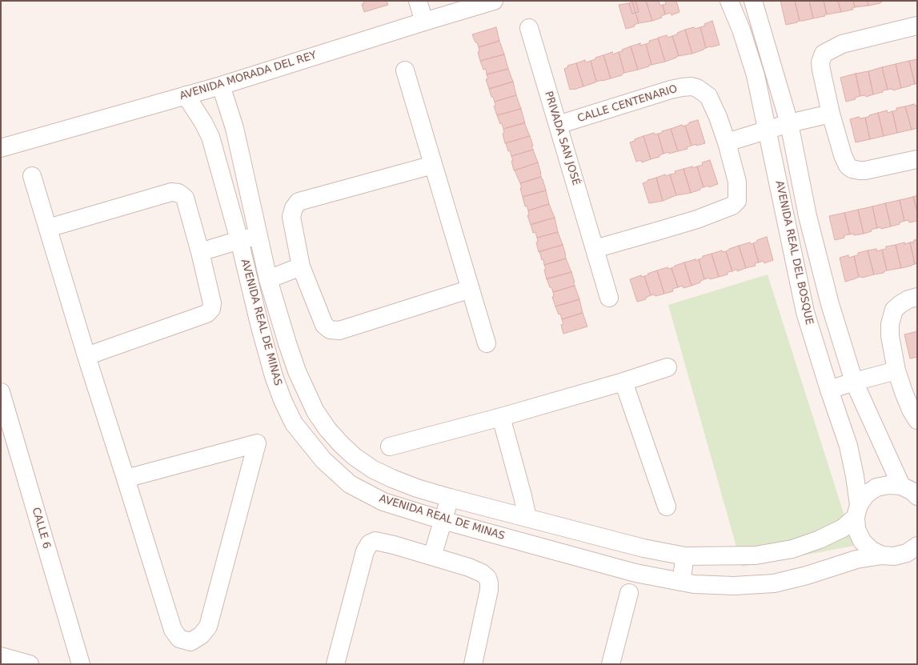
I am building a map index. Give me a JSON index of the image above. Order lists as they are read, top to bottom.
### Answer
{
  "streets": {
    "street": [
      "AVENIDA MORADA DEL REY",
      "CALLE CENTENARIO",
      "PRIVADA SAN JOSÉ",
      "AVENIDA REAL DEL BOSQUE",
      "AVENIDA REAL DE MINAS",
      "CALLE 6"
    ]
  },
  "crossings": [
    ["AVENIDA MORADA DEL REY", "AVENIDA REAL DE MINAS"],
    ["CALLE CENTENARIO", "PRIVADA SAN JOSÉ"],
    ["AVENIDA REAL DEL BOSQUE", "AVENIDA REAL DE MINAS"]
  ]
}
